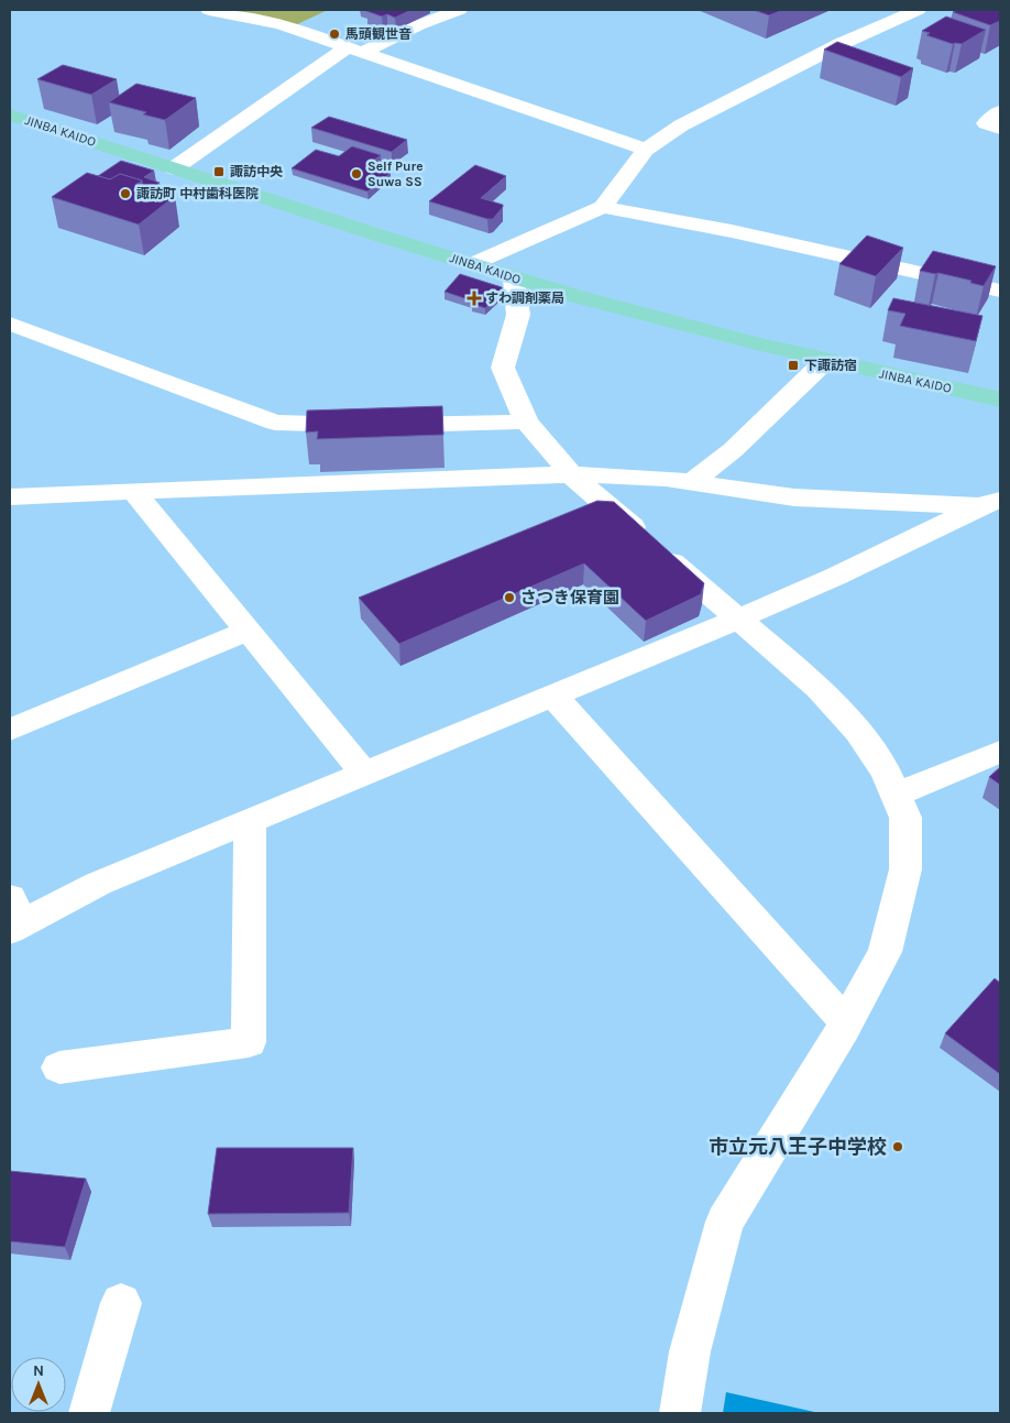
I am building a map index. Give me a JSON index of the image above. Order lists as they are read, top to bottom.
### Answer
{
  "streets": {
    "main road": ["JINBA KAIDO"]
  },
  "places": {
    "other": [
      "馬頭観世音",
      "Self Pure Suwa SS",
      "諏訪町 中村歯科医院",
      "さつき保育園",
      "市立元八王子中学校"
    ],
    "transit": ["諏訪中央", "下諏訪宿"],
    "health": ["すわ調剤薬局"]
  },
  "north": "top"
}
